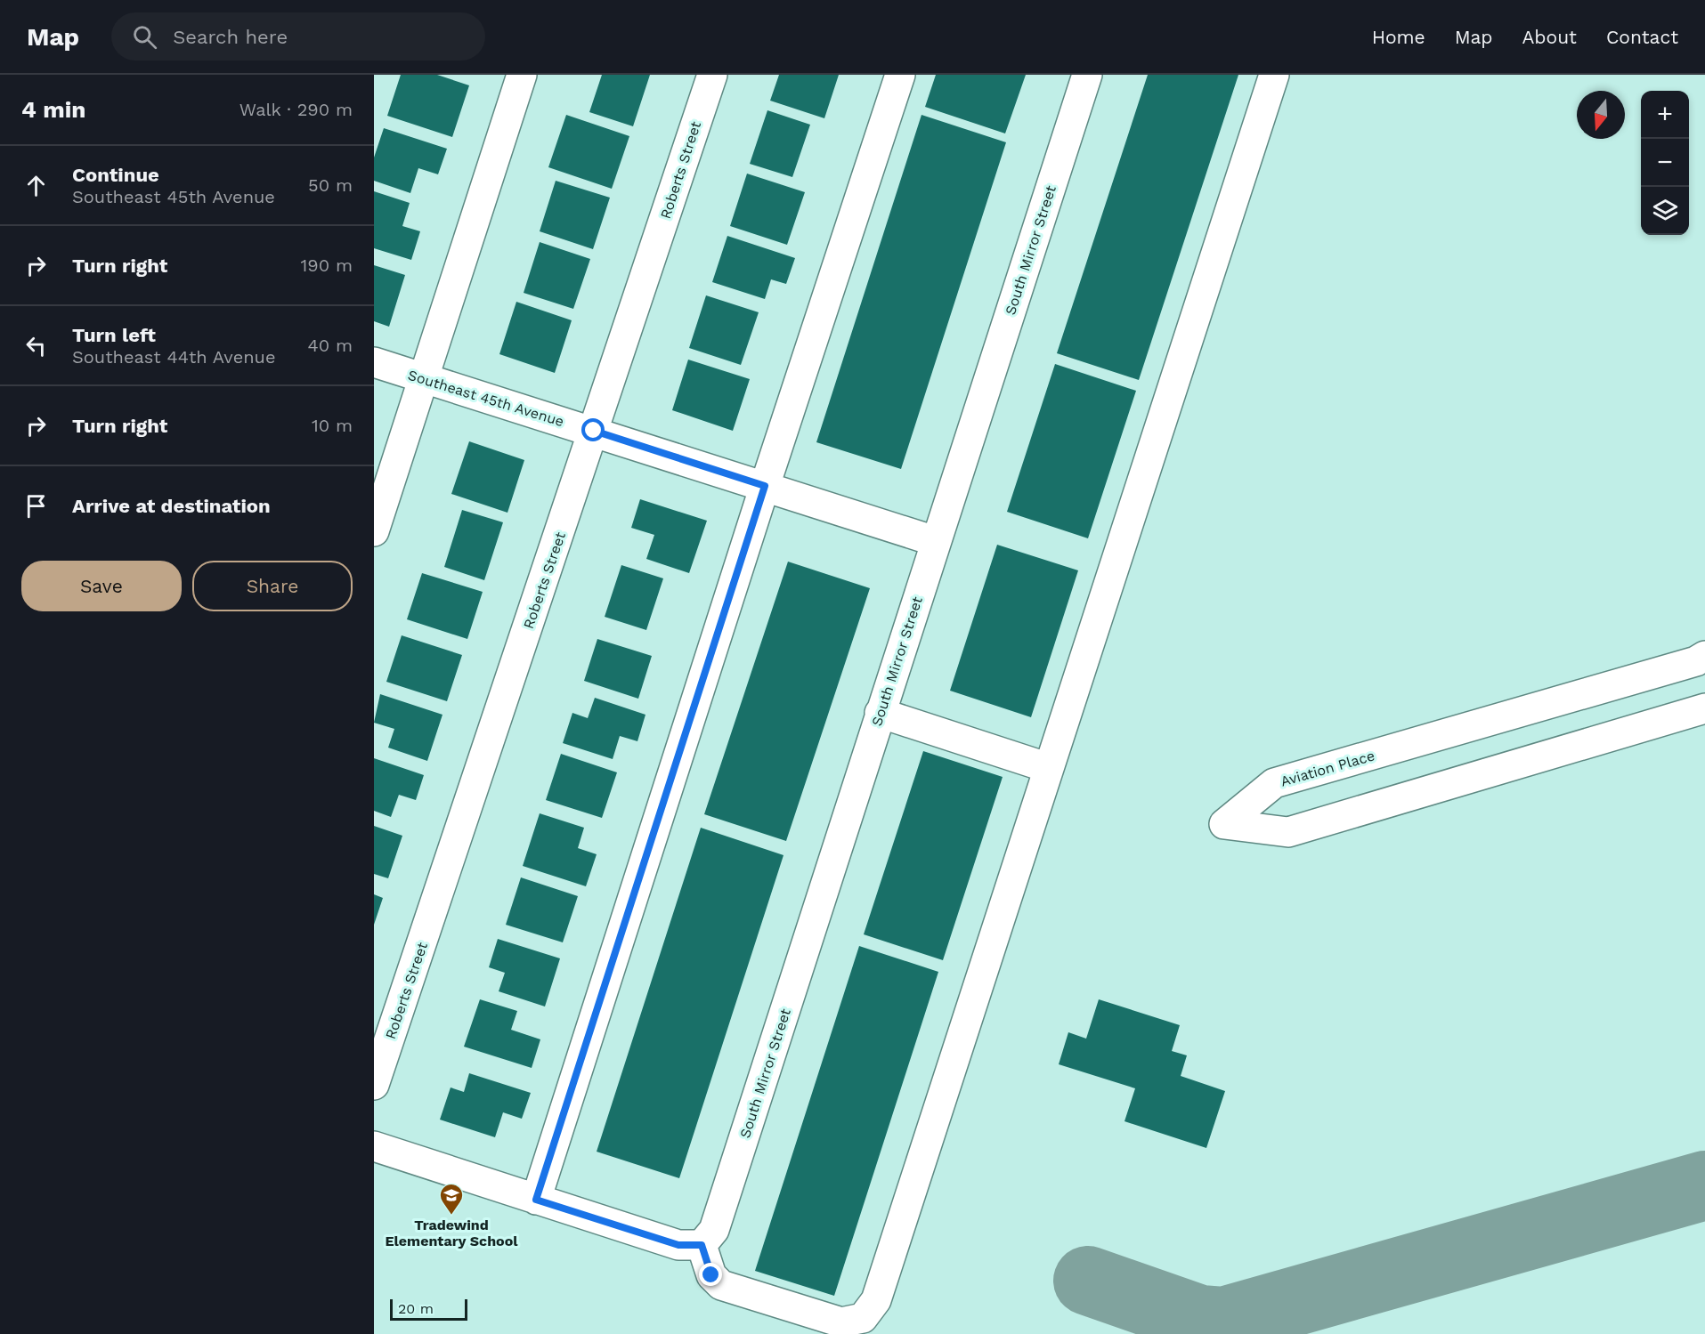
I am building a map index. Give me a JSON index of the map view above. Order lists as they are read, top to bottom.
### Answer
{
  "streets": {
    "street": [
      "Roberts Street",
      "South Mirror Street",
      "Southeast 45th Avenue",
      "Aviation Place"
    ]
  },
  "crossings": [
    ["Roberts Street", "Southeast 45th Avenue"],
    ["South Mirror Street", "Southeast 45th Avenue"]
  ],
  "places": {
    "school or university": ["Tradewind Elementary School"]
  },
  "scale_bar": "20 m",
  "north": "bottom",
  "page": {
    "header": "Map",
    "search": "Search here",
    "nav": [
      "Home",
      "Map",
      "About",
      "Contact"
    ],
    "heading": ["4 min", "Walk · 290 m"],
    "map_buttons": ["+", "−"],
    "list": [
      ["Continue", "Southeast 45th Avenue", "50 m"],
      ["Turn right", "190 m"],
      ["Turn left", "Southeast 44th Avenue", "40 m"],
      ["Turn right", "10 m"],
      "Arrive at destination"
    ],
    "buttons": ["Save", "Share"],
    "scale": "20 m"
  }
}
